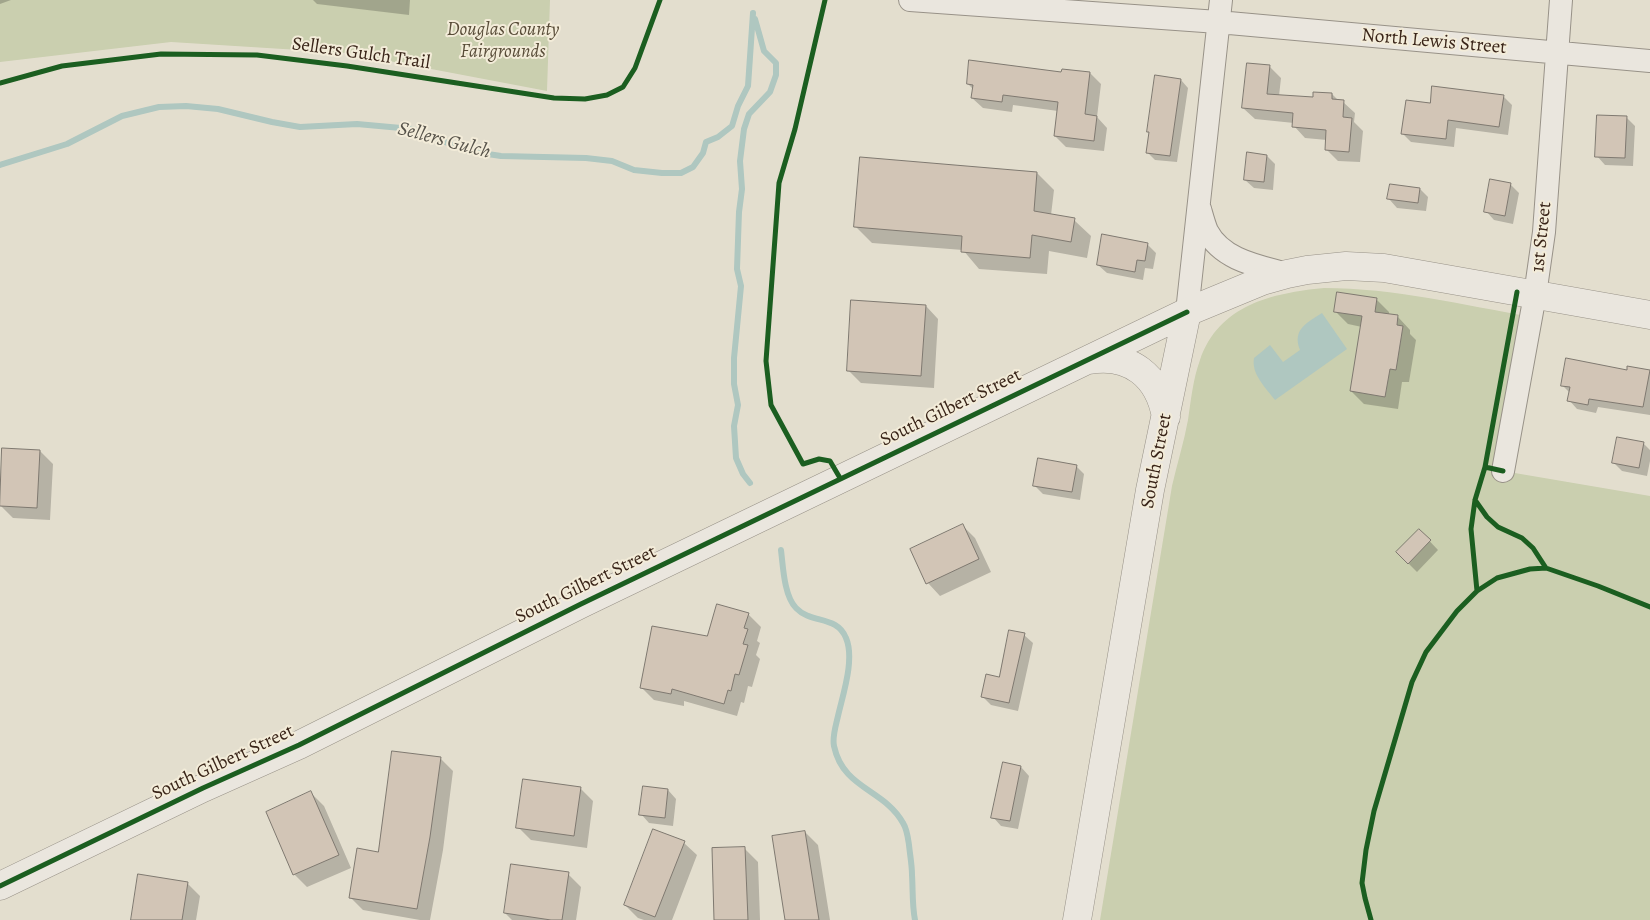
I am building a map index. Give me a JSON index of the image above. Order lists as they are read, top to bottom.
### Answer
{
  "streets": {
    "street": [
      "North Lewis Street",
      "1st Street",
      "South Gilbert Street",
      "South Street"
    ],
    "cycle path": ["Sellers Gulch Trail"]
  },
  "crossings": [
    ["North Lewis Street", "1st Street"],
    ["North Lewis Street", "South Street"],
    ["1st Street", "South Gilbert Street"],
    ["South Gilbert Street", "South Street"]
  ],
  "water": ["Sellers Gulch"],
  "parks": ["Douglas County Fairgrounds"]
}
